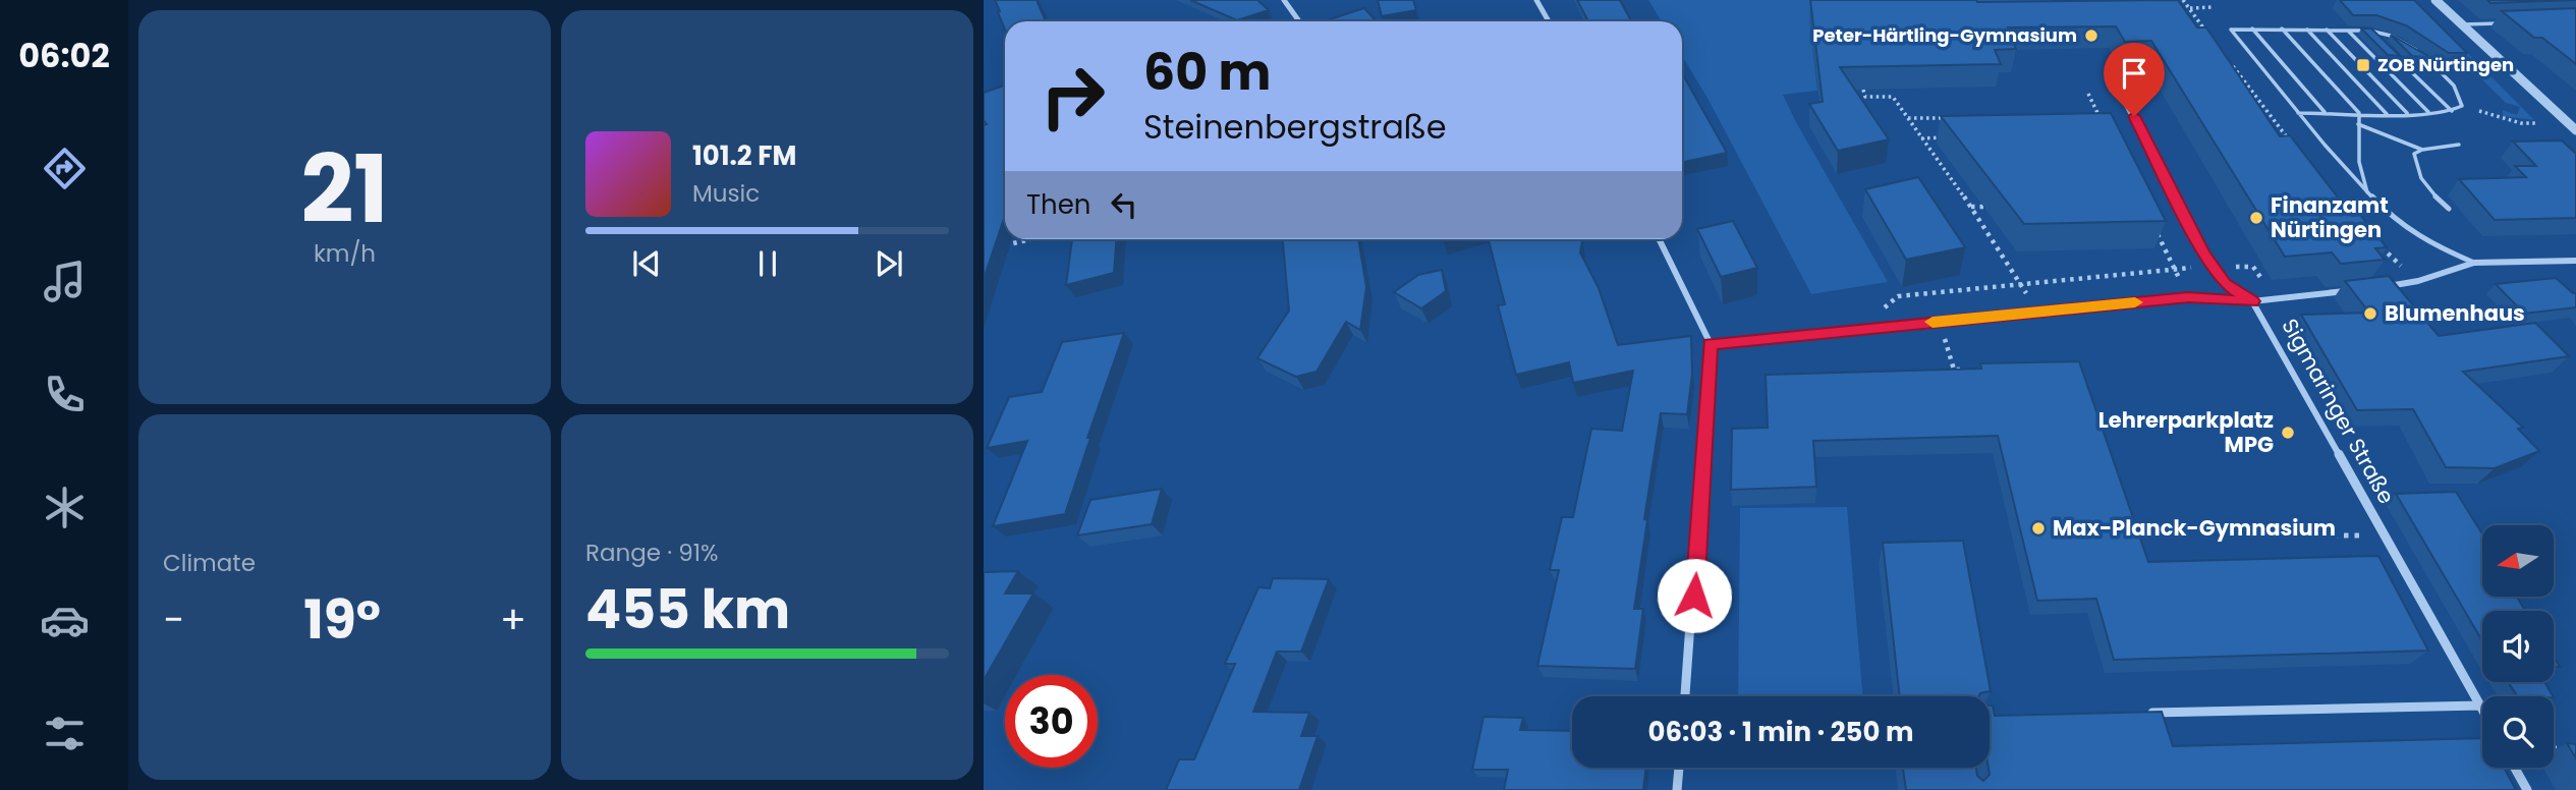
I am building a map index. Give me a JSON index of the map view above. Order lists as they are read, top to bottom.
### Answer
{
  "streets": {
    "street": ["Sigmaringer Straße"]
  },
  "places": {
    "other": [
      "Peter-Härtling-Gymnasium",
      "Finanzamt Nürtingen",
      "Blumenhaus",
      "Lehrerparkplatz MPG",
      "Max-Planck-Gymnasium"
    ],
    "transit": ["ZOB Nürtingen"]
  },
  "north": "left",
  "page": {
    "tabs": "06:02",
    "tile": [
      ["21", "km/h"],
      "Climate",
      ["Range · 91%", "455 km"]
    ],
    "turn": ["60 m", "Steinenbergstraße"],
    "song": ["101.2 FM", "Music"],
    "then": "Then",
    "heat": ["−", "19°", "+"],
    "limit": "30",
    "trip": "06:03 · 1 min · 250 m"
  }
}
